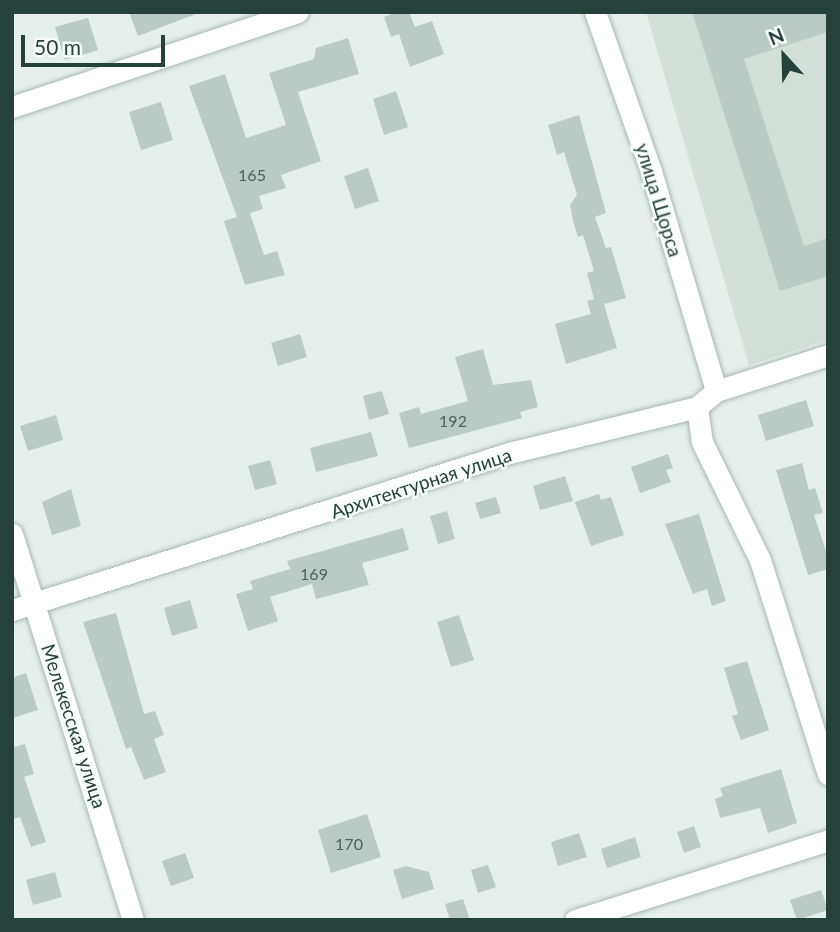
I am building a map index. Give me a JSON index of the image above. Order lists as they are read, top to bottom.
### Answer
{
  "streets": {
    "street": ["улица Щорса", "Архитектурная улица", "Мелекесская улица"]
  },
  "crossings": [
    ["улица Щорса", "Архитектурная улица"],
    ["Архитектурная улица", "Мелекесская улица"]
  ],
  "house_numbers": [
    "165",
    "192",
    "169",
    "170"
  ],
  "scale_bar": "50 m",
  "north": "top"
}
